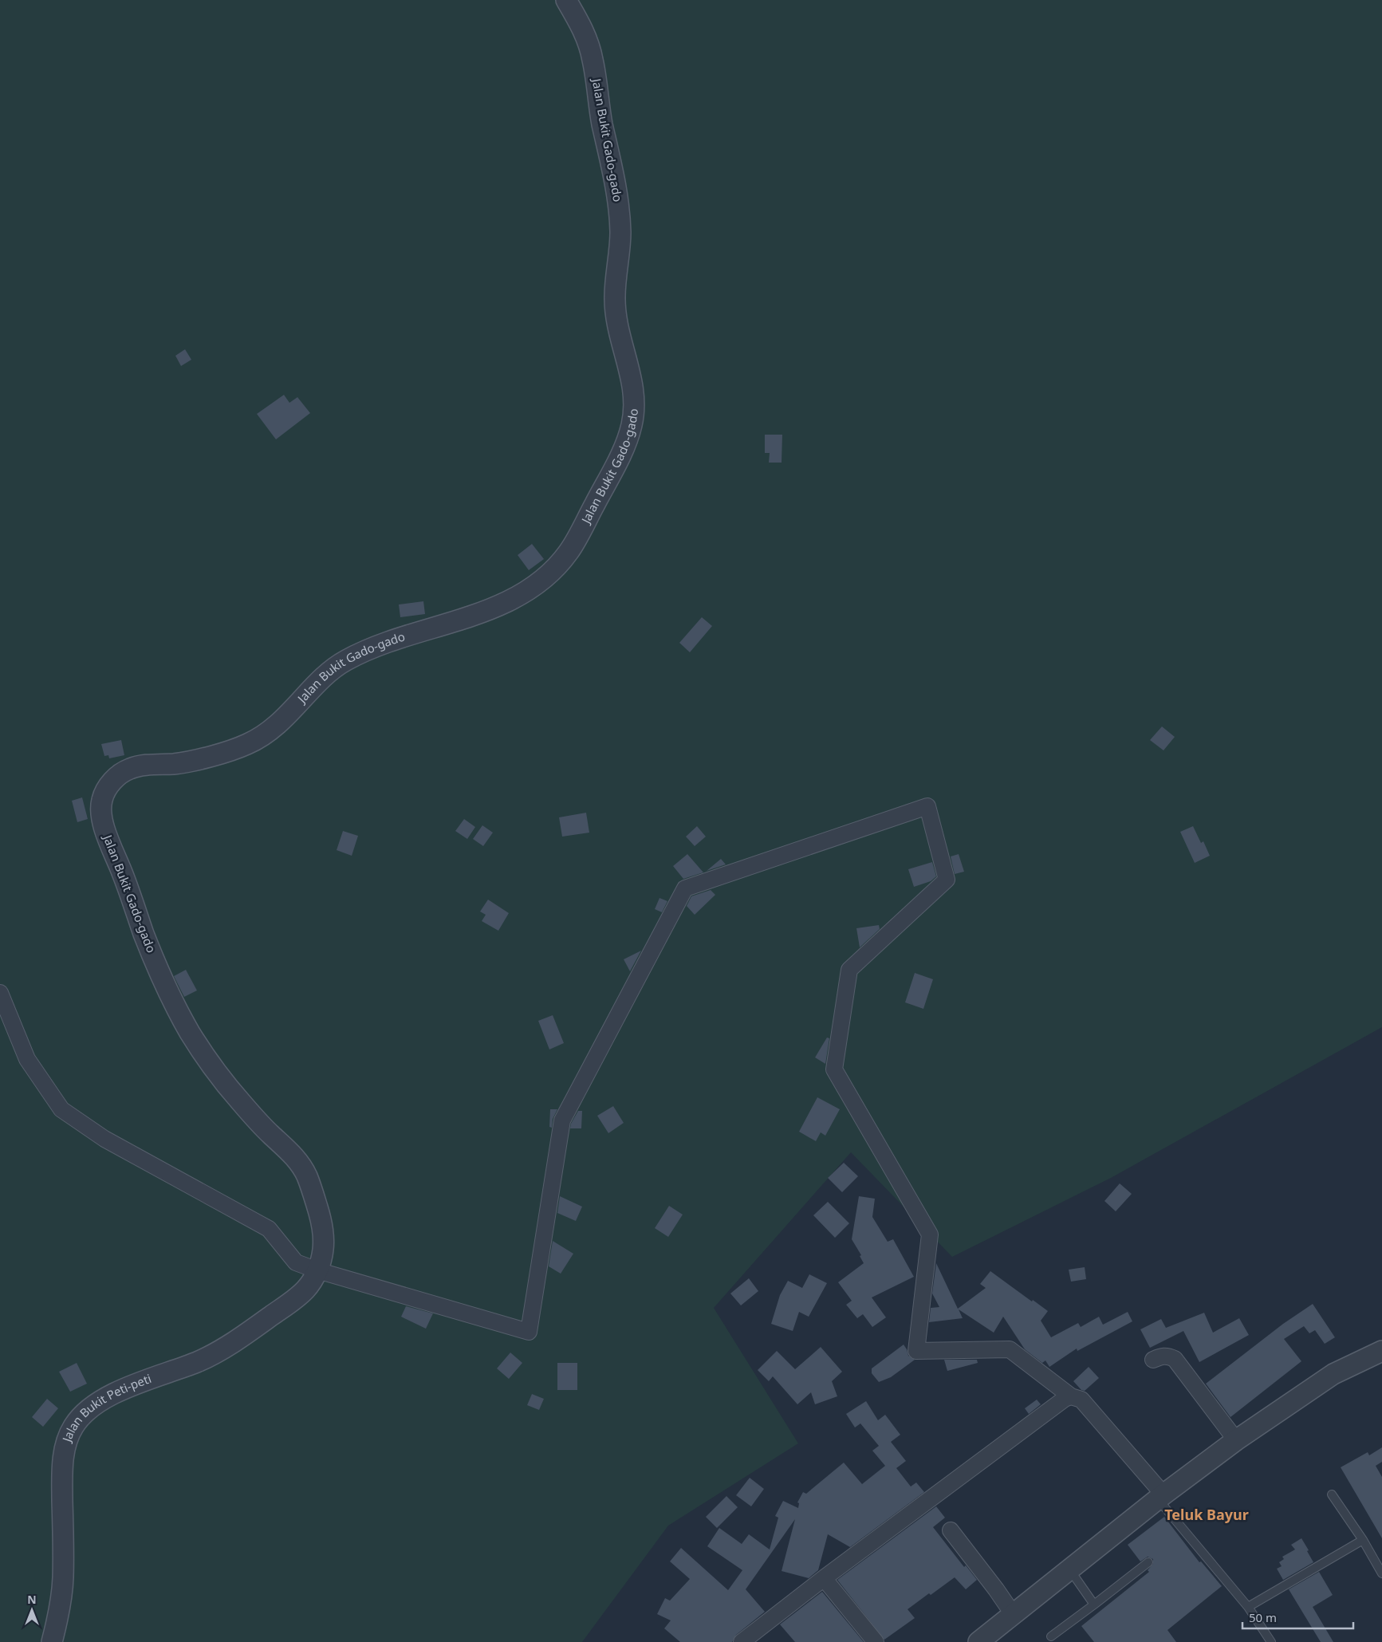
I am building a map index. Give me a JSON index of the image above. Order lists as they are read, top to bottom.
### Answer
{
  "streets": {
    "street": ["Jalan Bukit Gado-gado", "Jalan Bukit Peti-peti"]
  },
  "crossings": [
    ["Jalan Bukit Gado-gado", "Jalan Bukit Peti-peti"]
  ],
  "districts": ["Teluk Bayur"],
  "scale_bar": "50 m",
  "north": "top"
}
